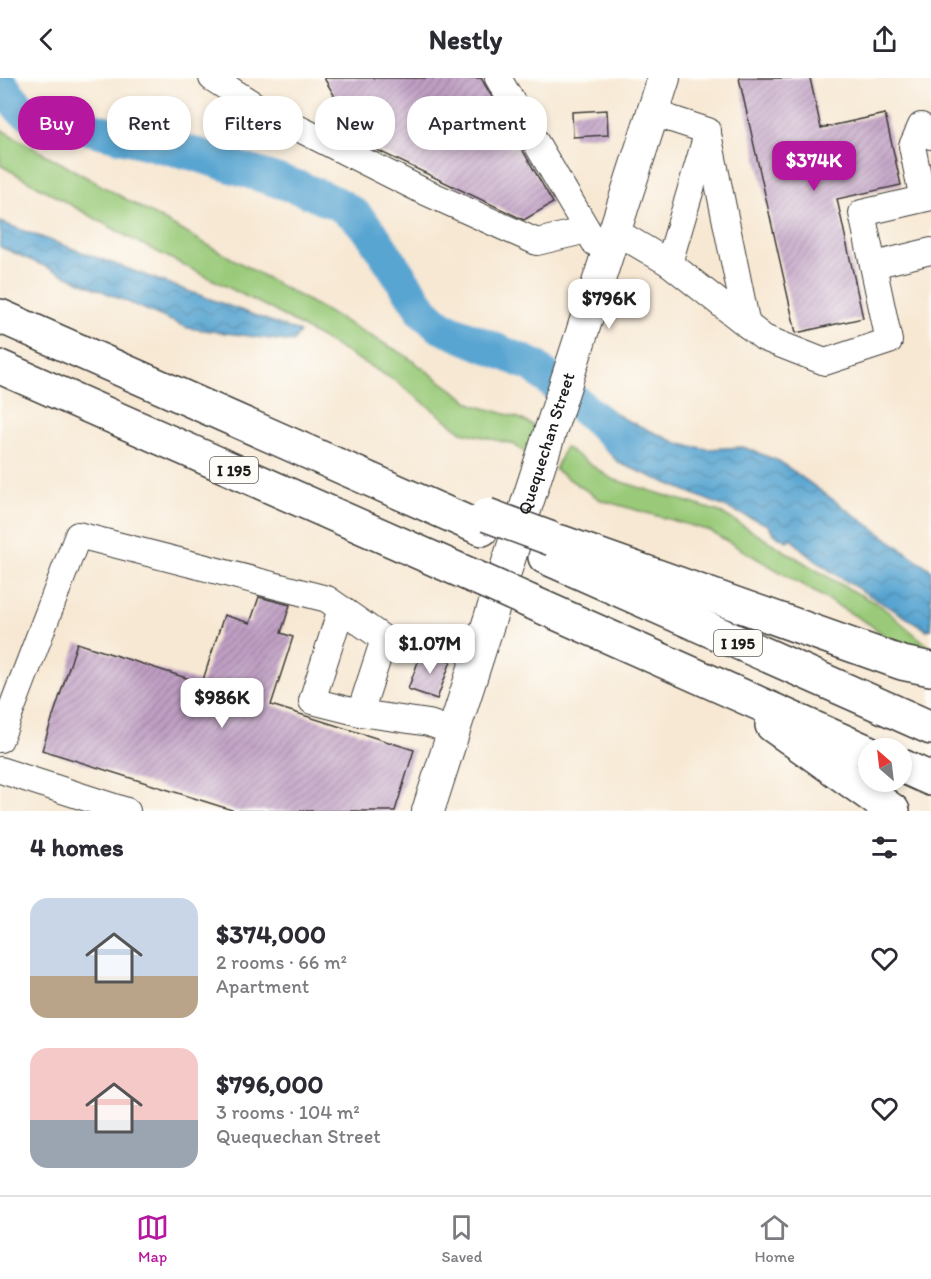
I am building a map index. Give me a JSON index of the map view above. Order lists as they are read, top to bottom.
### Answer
{
  "streets": {
    "highway": ["I 195"],
    "main road": ["Quequechan Street"]
  },
  "north": "top left",
  "page": {
    "header": "Nestly",
    "chip": [
      "Buy",
      "Rent",
      "Filters",
      "New",
      "Apartment"
    ],
    "price": [
      "$374K",
      "$796K",
      "$1.07M",
      "$986K"
    ],
    "heading": "4 homes",
    "list": [
      {
        "name": "$374,000",
        "note": "2 rooms · 66 m² · Apartment"
      },
      {
        "name": "$796,000",
        "note": "3 rooms · 104 m² · Quequechan Street"
      }
    ],
    "tabs": ["Map", "Saved", "Home"]
  }
}
